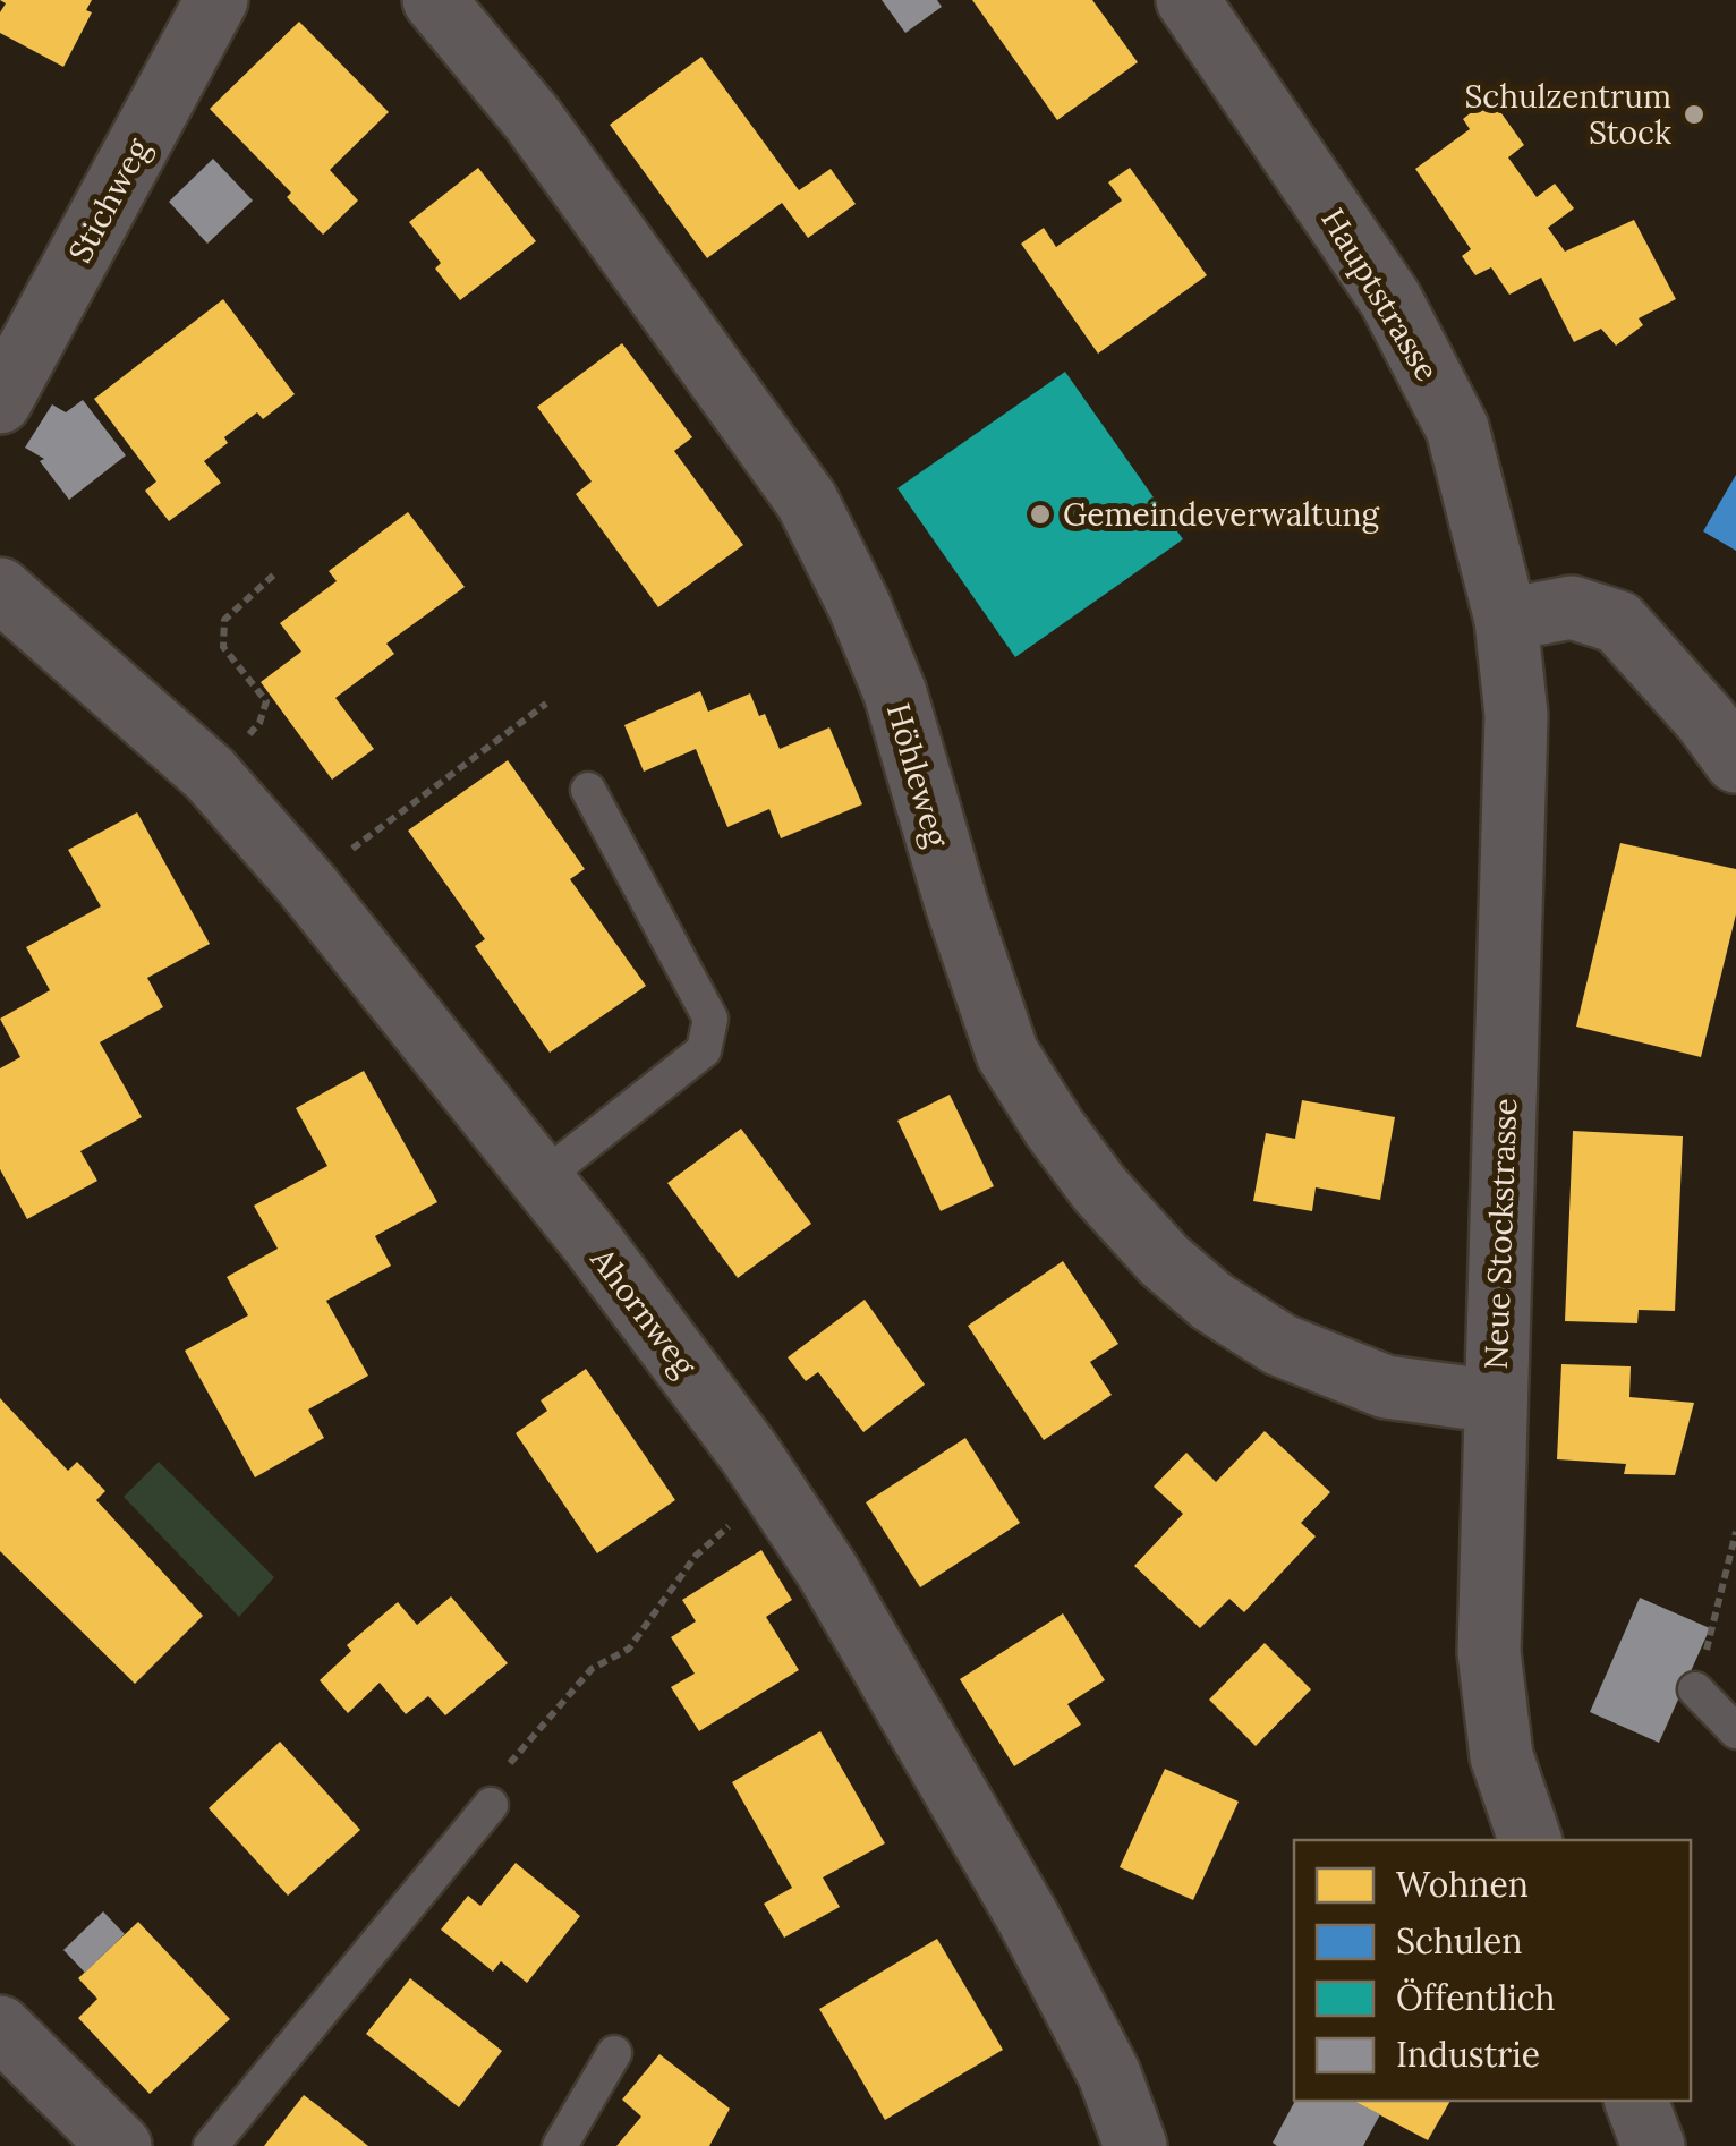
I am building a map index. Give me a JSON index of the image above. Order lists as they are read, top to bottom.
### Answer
{
  "streets": {
    "street": [
      "Stichweg",
      "Hauptstrasse",
      "Höhleweg",
      "Neue Stockstrasse",
      "Ahornweg"
    ]
  },
  "crossings": [
    ["Hauptstrasse", "Neue Stockstrasse"],
    ["Höhleweg", "Neue Stockstrasse"]
  ],
  "places": ["Schulzentrum Stock", "Gemeindeverwaltung"],
  "legend": [
    "Wohnen",
    "Schulen",
    "Öffentlich",
    "Industrie"
  ]
}
